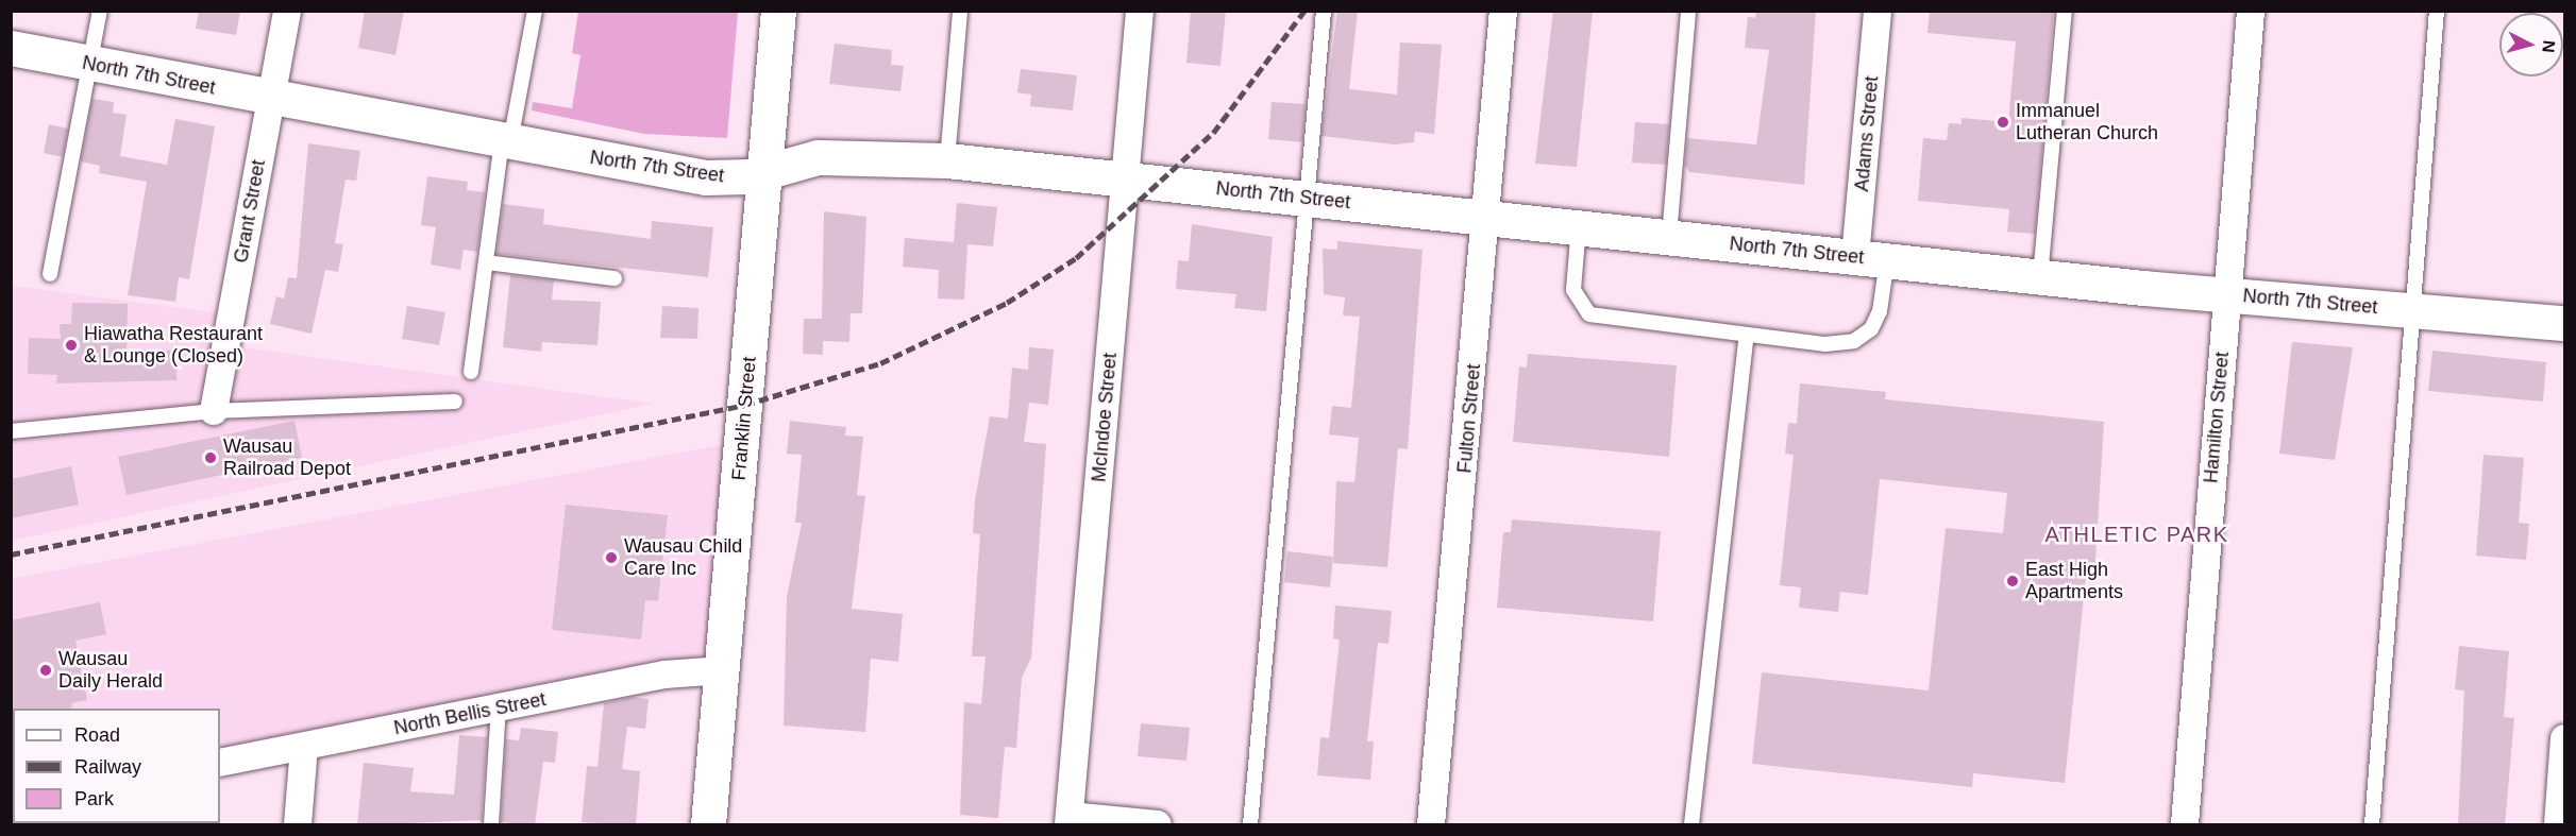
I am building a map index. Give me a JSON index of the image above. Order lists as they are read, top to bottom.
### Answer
{
  "streets": {
    "street": [
      "North 7th Street",
      "Adams Street",
      "Grant Street",
      "McIndoe Street",
      "Hamilton Street",
      "Franklin Street",
      "Fulton Street",
      "North Bellis Street"
    ]
  },
  "crossings": [
    ["North 7th Street", "Adams Street"],
    ["North 7th Street", "Grant Street"],
    ["North 7th Street", "McIndoe Street"],
    ["North 7th Street", "Hamilton Street"],
    ["North 7th Street", "Franklin Street"],
    ["North 7th Street", "Fulton Street"],
    ["Franklin Street", "North Bellis Street"]
  ],
  "districts": ["ATHLETIC PARK"],
  "places": [
    "Immanuel Lutheran Church",
    "Hiawatha Restaurant & Lounge (Closed)",
    "Wausau Railroad Depot",
    "Wausau Child Care Inc",
    "East High Apartments",
    "Wausau Daily Herald"
  ],
  "legend": ["Road", "Railway", "Park"],
  "north": "right"
}
